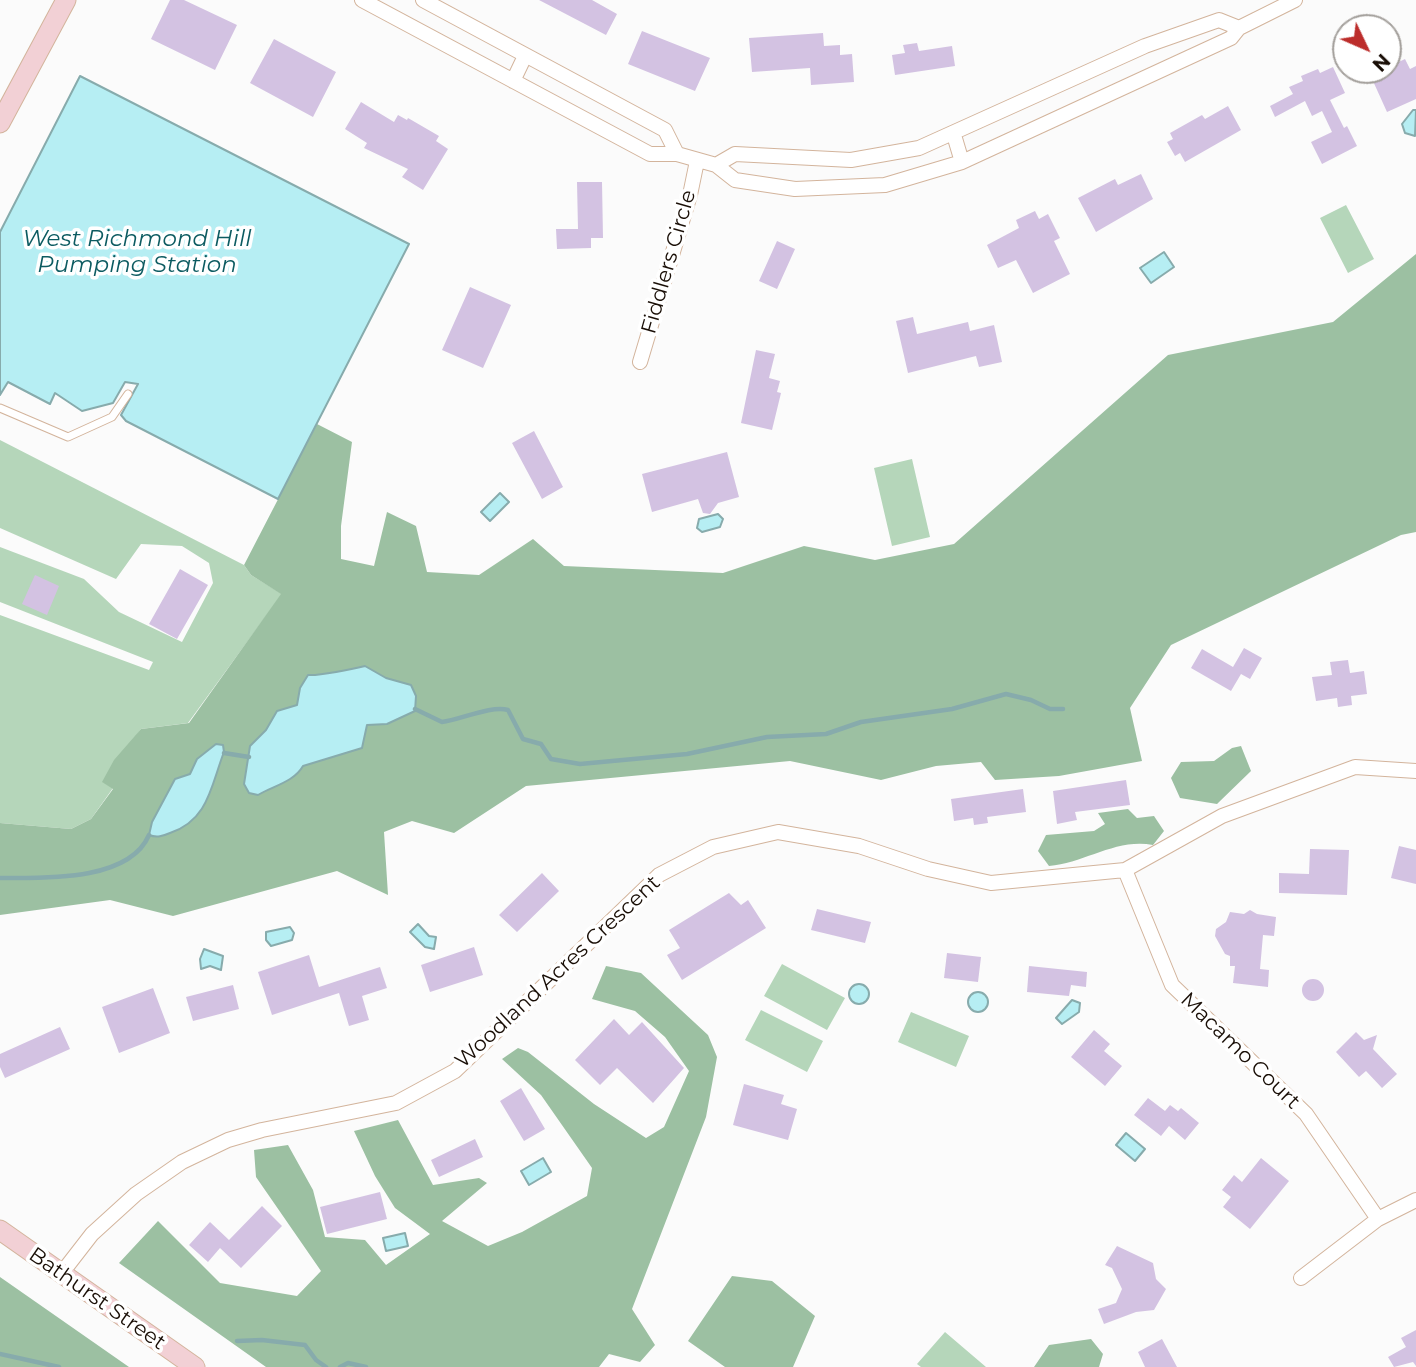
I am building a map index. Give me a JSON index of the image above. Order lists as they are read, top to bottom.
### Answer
{
  "streets": {
    "main road": ["Bathurst Street"],
    "street": ["Fiddlers Circle", "Woodland Acres Crescent", "Macamo Court"]
  },
  "crossings": [
    ["Woodland Acres Crescent", "Macamo Court"],
    ["Woodland Acres Crescent", "Bathurst Street"]
  ],
  "water": ["West Richmond Hill Pumping Station"],
  "north": "bottom right"
}
